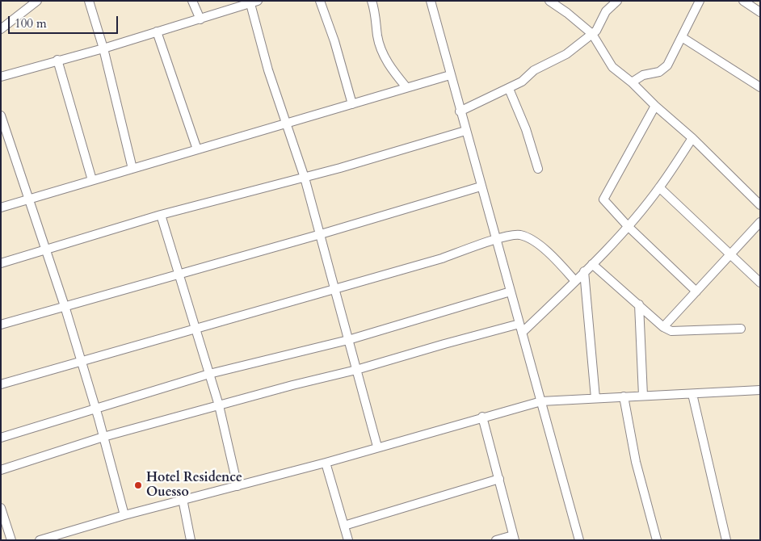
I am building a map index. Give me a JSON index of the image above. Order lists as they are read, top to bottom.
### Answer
{
  "places": ["Hotel Residence Ouesso"],
  "scale_bar": "100 m"
}
